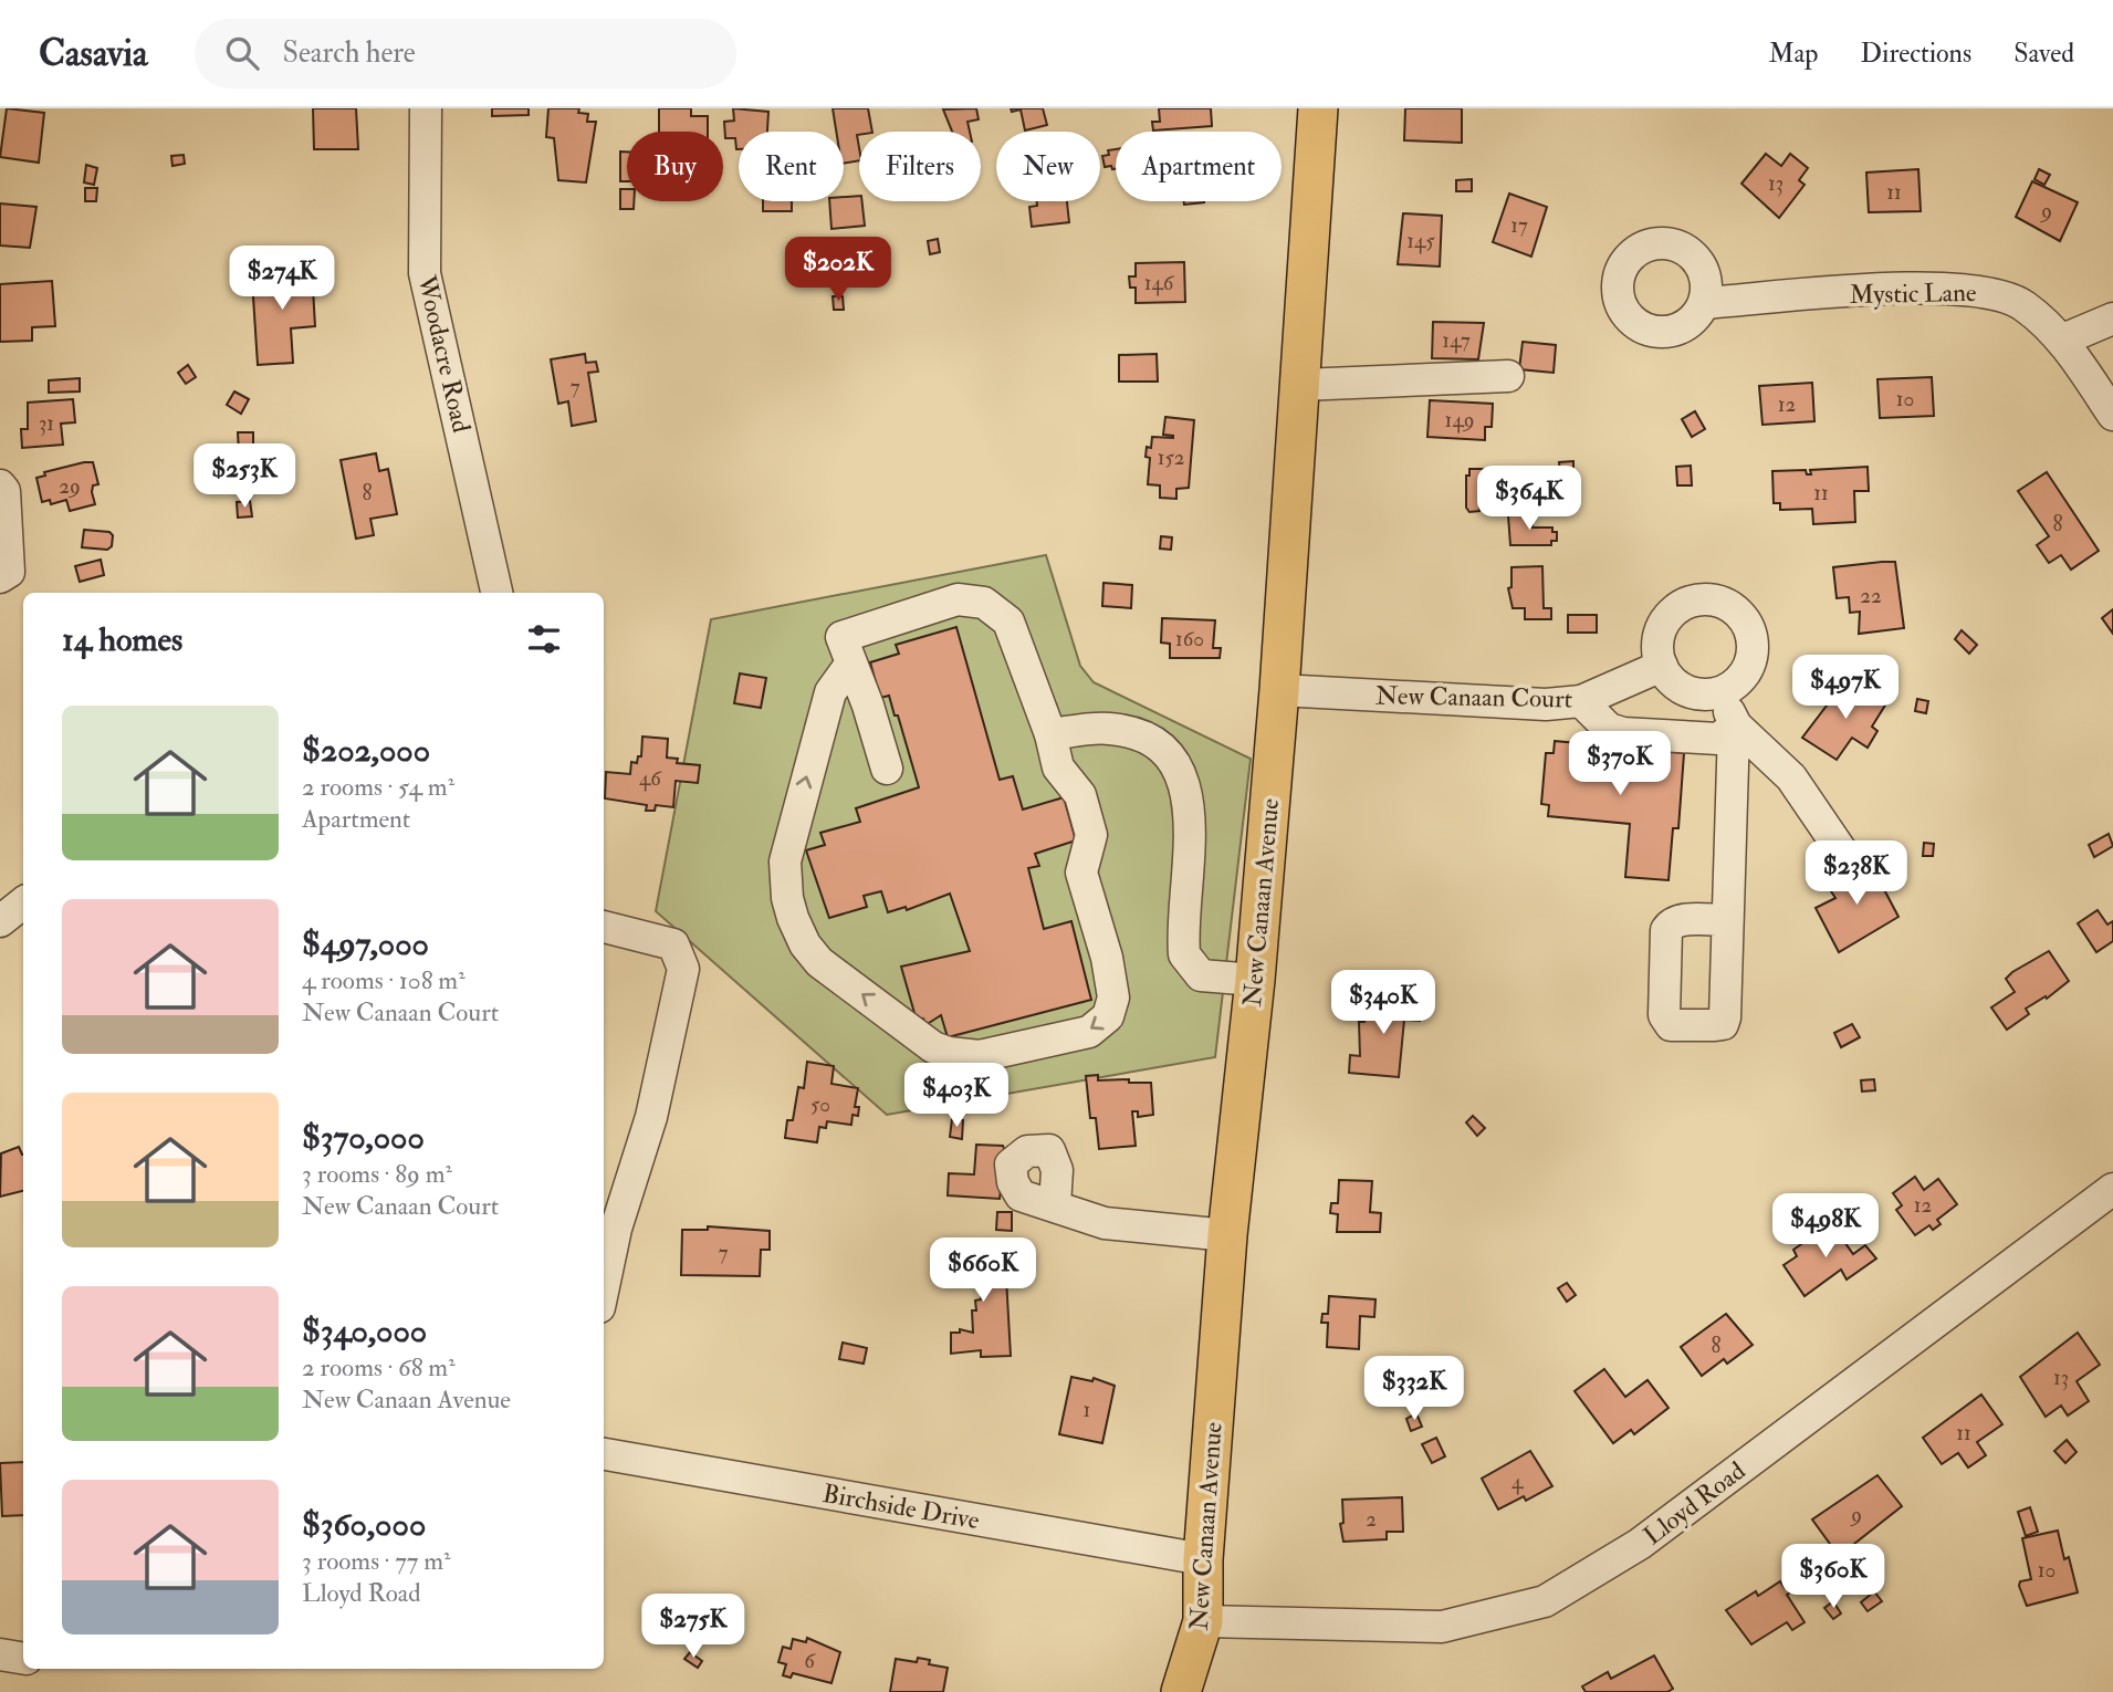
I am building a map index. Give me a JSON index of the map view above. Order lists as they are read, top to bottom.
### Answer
{
  "streets": {
    "main road": ["New Canaan Avenue"],
    "street": [
      "Mystic Lane",
      "Woodacre Road",
      "New Canaan Court",
      "Lloyd Road",
      "Birchside Drive"
    ]
  },
  "crossings": [
    ["New Canaan Court", "New Canaan Avenue"],
    ["New Canaan Avenue", "Lloyd Road"],
    ["New Canaan Avenue", "Birchside Drive"]
  ],
  "house_numbers": [
    "13",
    "11",
    "9",
    "17",
    "145",
    "146",
    "147",
    "7",
    "10",
    "12",
    "149",
    "31",
    "152",
    "29",
    "8",
    "11",
    "8",
    "22",
    "160",
    "46",
    "50",
    "12",
    "7",
    "8",
    "13",
    "1",
    "11",
    "4",
    "9",
    "2",
    "10",
    "6"
  ],
  "page": {
    "header": "Casavia",
    "search": "Search here",
    "nav": ["Map", "Directions", "Saved"],
    "chip": [
      "Buy",
      "Rent",
      "Filters",
      "New",
      "Apartment"
    ],
    "price": [
      "$202K",
      "$274K",
      "$253K",
      "$364K",
      "$497K",
      "$370K",
      "$238K",
      "$340K",
      "$403K",
      "$498K",
      "$660K",
      "$332K",
      "$360K",
      "$275K"
    ],
    "heading": "14 homes",
    "list": [
      {
        "name": "$202,000",
        "note": "2 rooms · 54 m² · Apartment"
      },
      {
        "name": "$497,000",
        "note": "4 rooms · 108 m² · New Canaan Court"
      },
      {
        "name": "$370,000",
        "note": "3 rooms · 89 m² · New Canaan Court"
      },
      {
        "name": "$340,000",
        "note": "2 rooms · 68 m² · New Canaan Avenue"
      },
      {
        "name": "$360,000",
        "note": "3 rooms · 77 m² · Lloyd Road"
      }
    ]
  }
}
